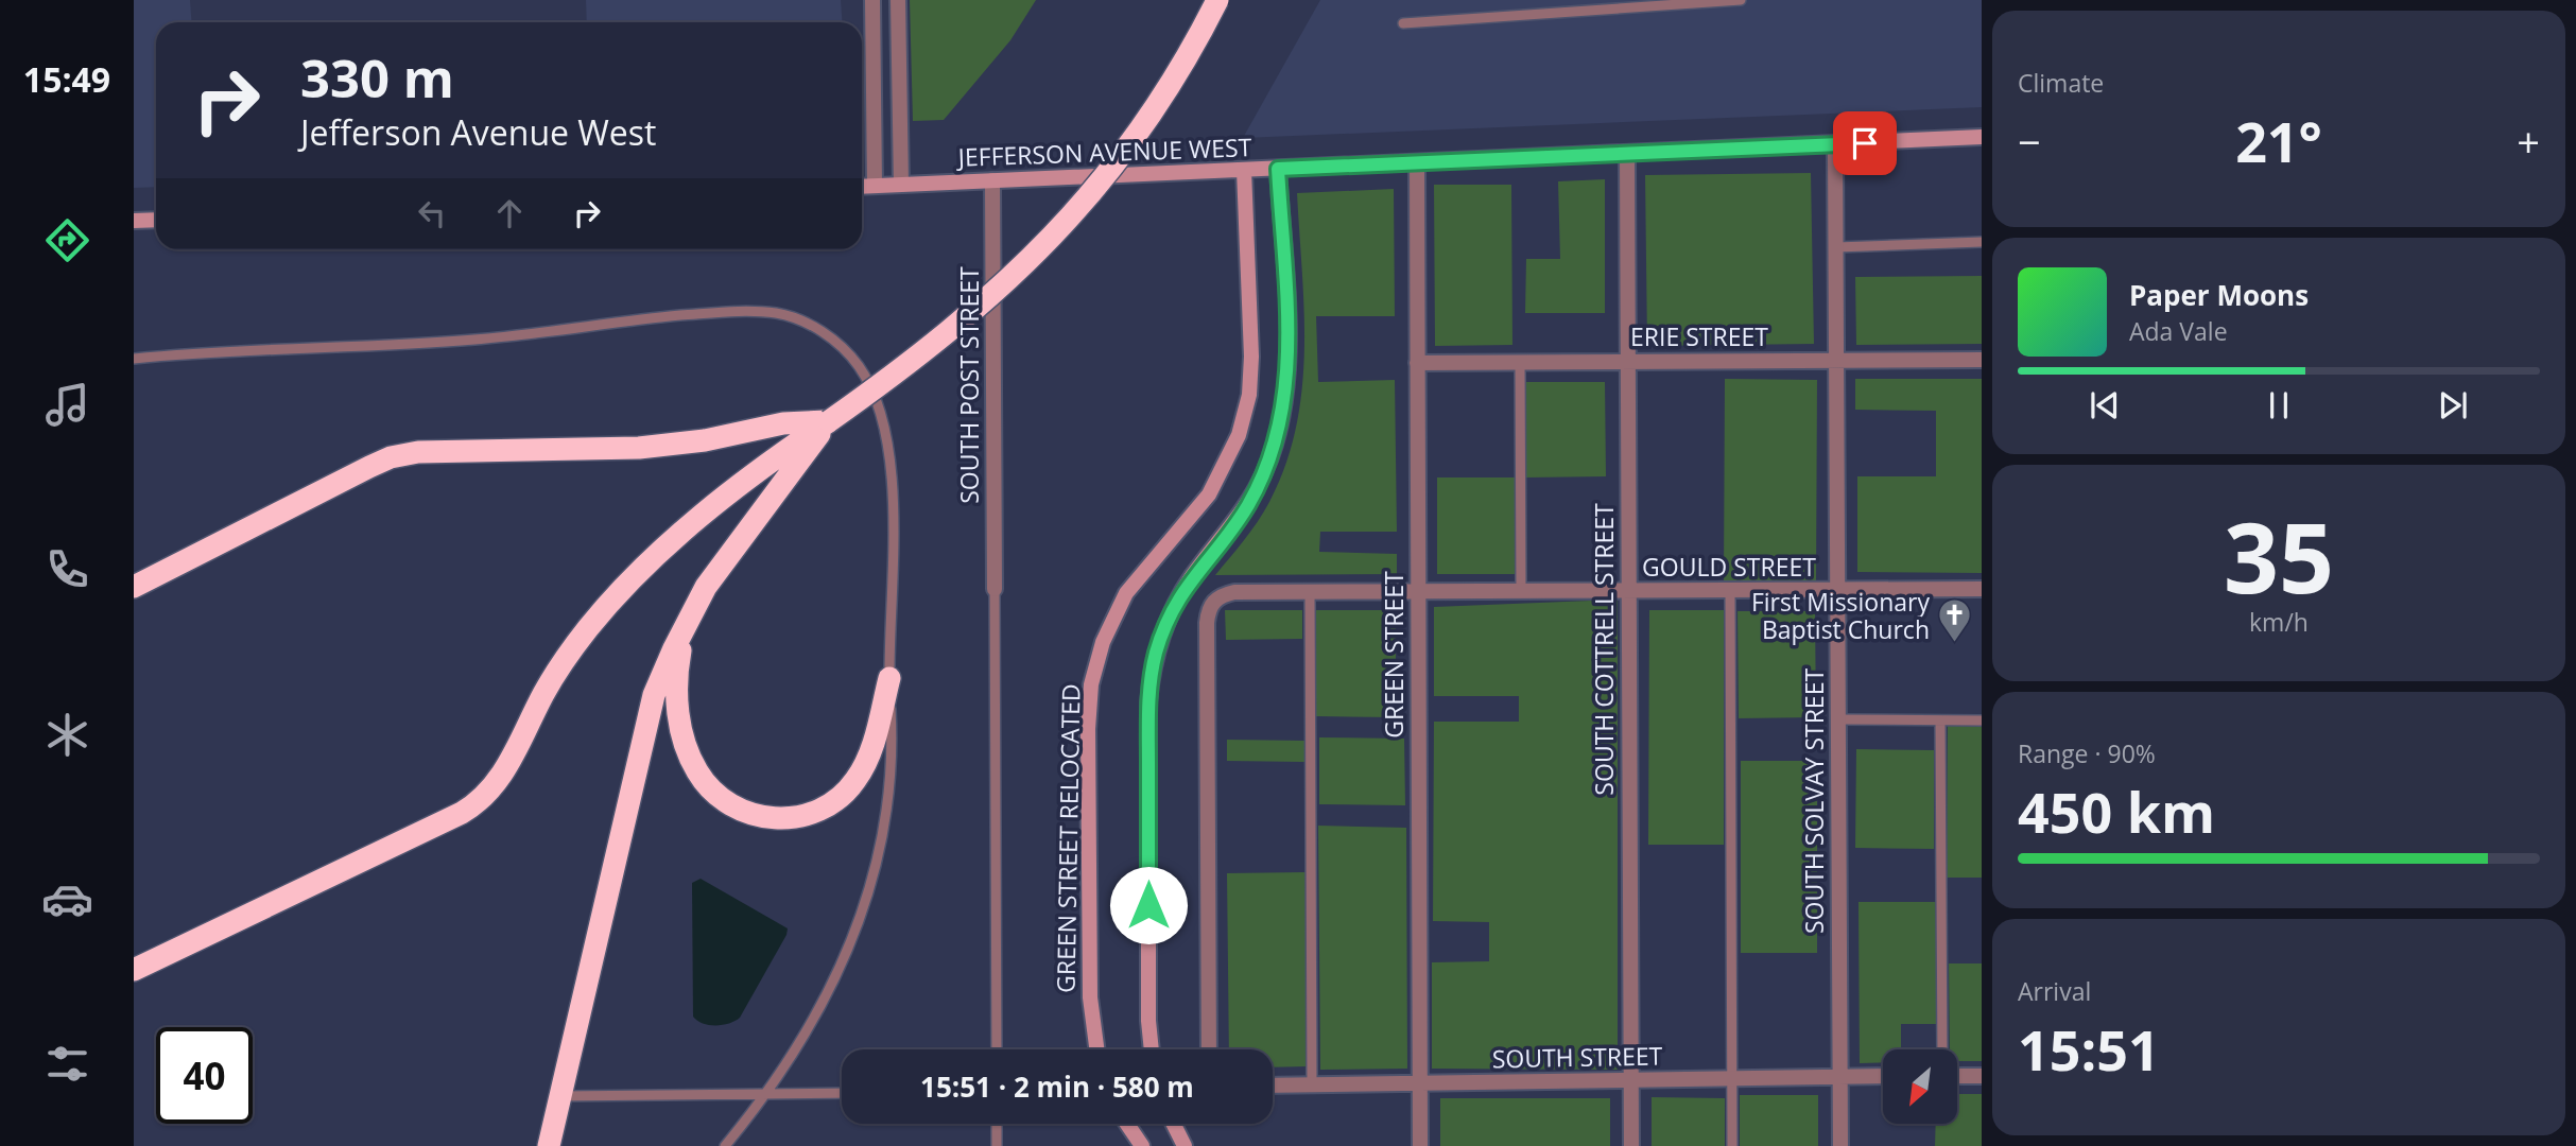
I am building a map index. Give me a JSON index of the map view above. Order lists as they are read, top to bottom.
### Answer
{
  "streets": {
    "street": [
      "JEFFERSON AVENUE WEST",
      "ERIE STREET",
      "SOUTH POST STREET",
      "GOULD STREET",
      "SOUTH COTTRELL STREET",
      "GREEN STREET",
      "SOUTH SOLVAY STREET",
      "GREEN STREET RELOCATED",
      "SOUTH STREET"
    ]
  },
  "crossings": [
    ["JEFFERSON AVENUE WEST", "SOUTH POST STREET"],
    ["JEFFERSON AVENUE WEST", "SOUTH COTTRELL STREET"],
    ["JEFFERSON AVENUE WEST", "GREEN STREET"],
    ["JEFFERSON AVENUE WEST", "SOUTH SOLVAY STREET"],
    ["JEFFERSON AVENUE WEST", "GREEN STREET RELOCATED"],
    ["ERIE STREET", "SOUTH COTTRELL STREET"],
    ["ERIE STREET", "GREEN STREET"],
    ["ERIE STREET", "SOUTH SOLVAY STREET"],
    ["GOULD STREET", "SOUTH COTTRELL STREET"],
    ["GOULD STREET", "GREEN STREET"],
    ["GOULD STREET", "SOUTH SOLVAY STREET"],
    ["SOUTH COTTRELL STREET", "SOUTH STREET"],
    ["GREEN STREET", "SOUTH STREET"],
    ["SOUTH SOLVAY STREET", "SOUTH STREET"]
  ],
  "places": {
    "church": ["First Missionary Baptist Church"]
  },
  "north": "bottom left",
  "page": {
    "tabs": "15:49",
    "tile": [
      "Climate",
      ["35", "km/h"],
      ["Range · 90%", "450 km"],
      ["Arrival", "15:51"]
    ],
    "turn": ["330 m", "Jefferson Avenue West"],
    "heat": ["−", "21°", "+"],
    "song": ["Paper Moons", "Ada Vale"],
    "limit": "40",
    "trip": "15:51 · 2 min · 580 m"
  }
}
